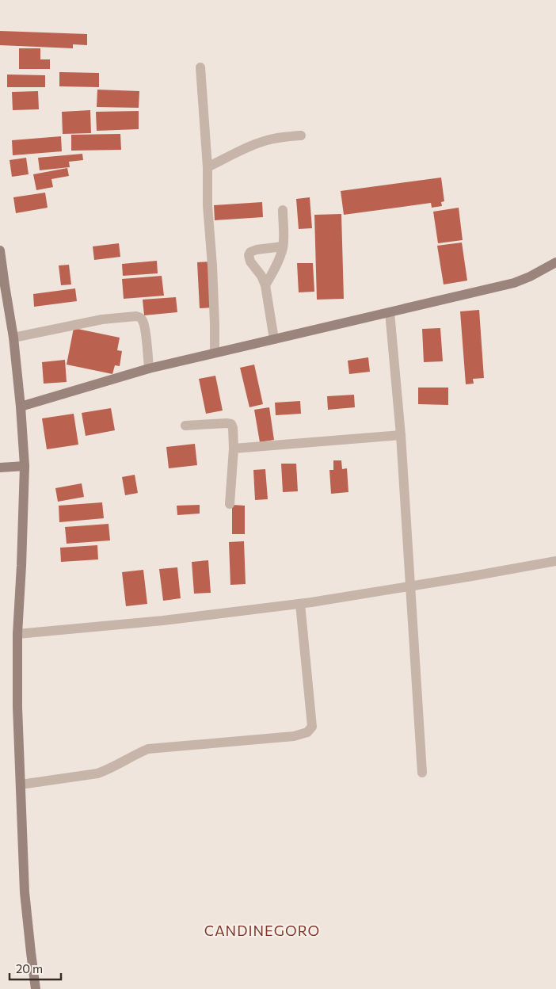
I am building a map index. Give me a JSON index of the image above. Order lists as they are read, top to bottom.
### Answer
{
  "districts": ["CANDINEGORO"],
  "scale_bar": "20 m"
}
